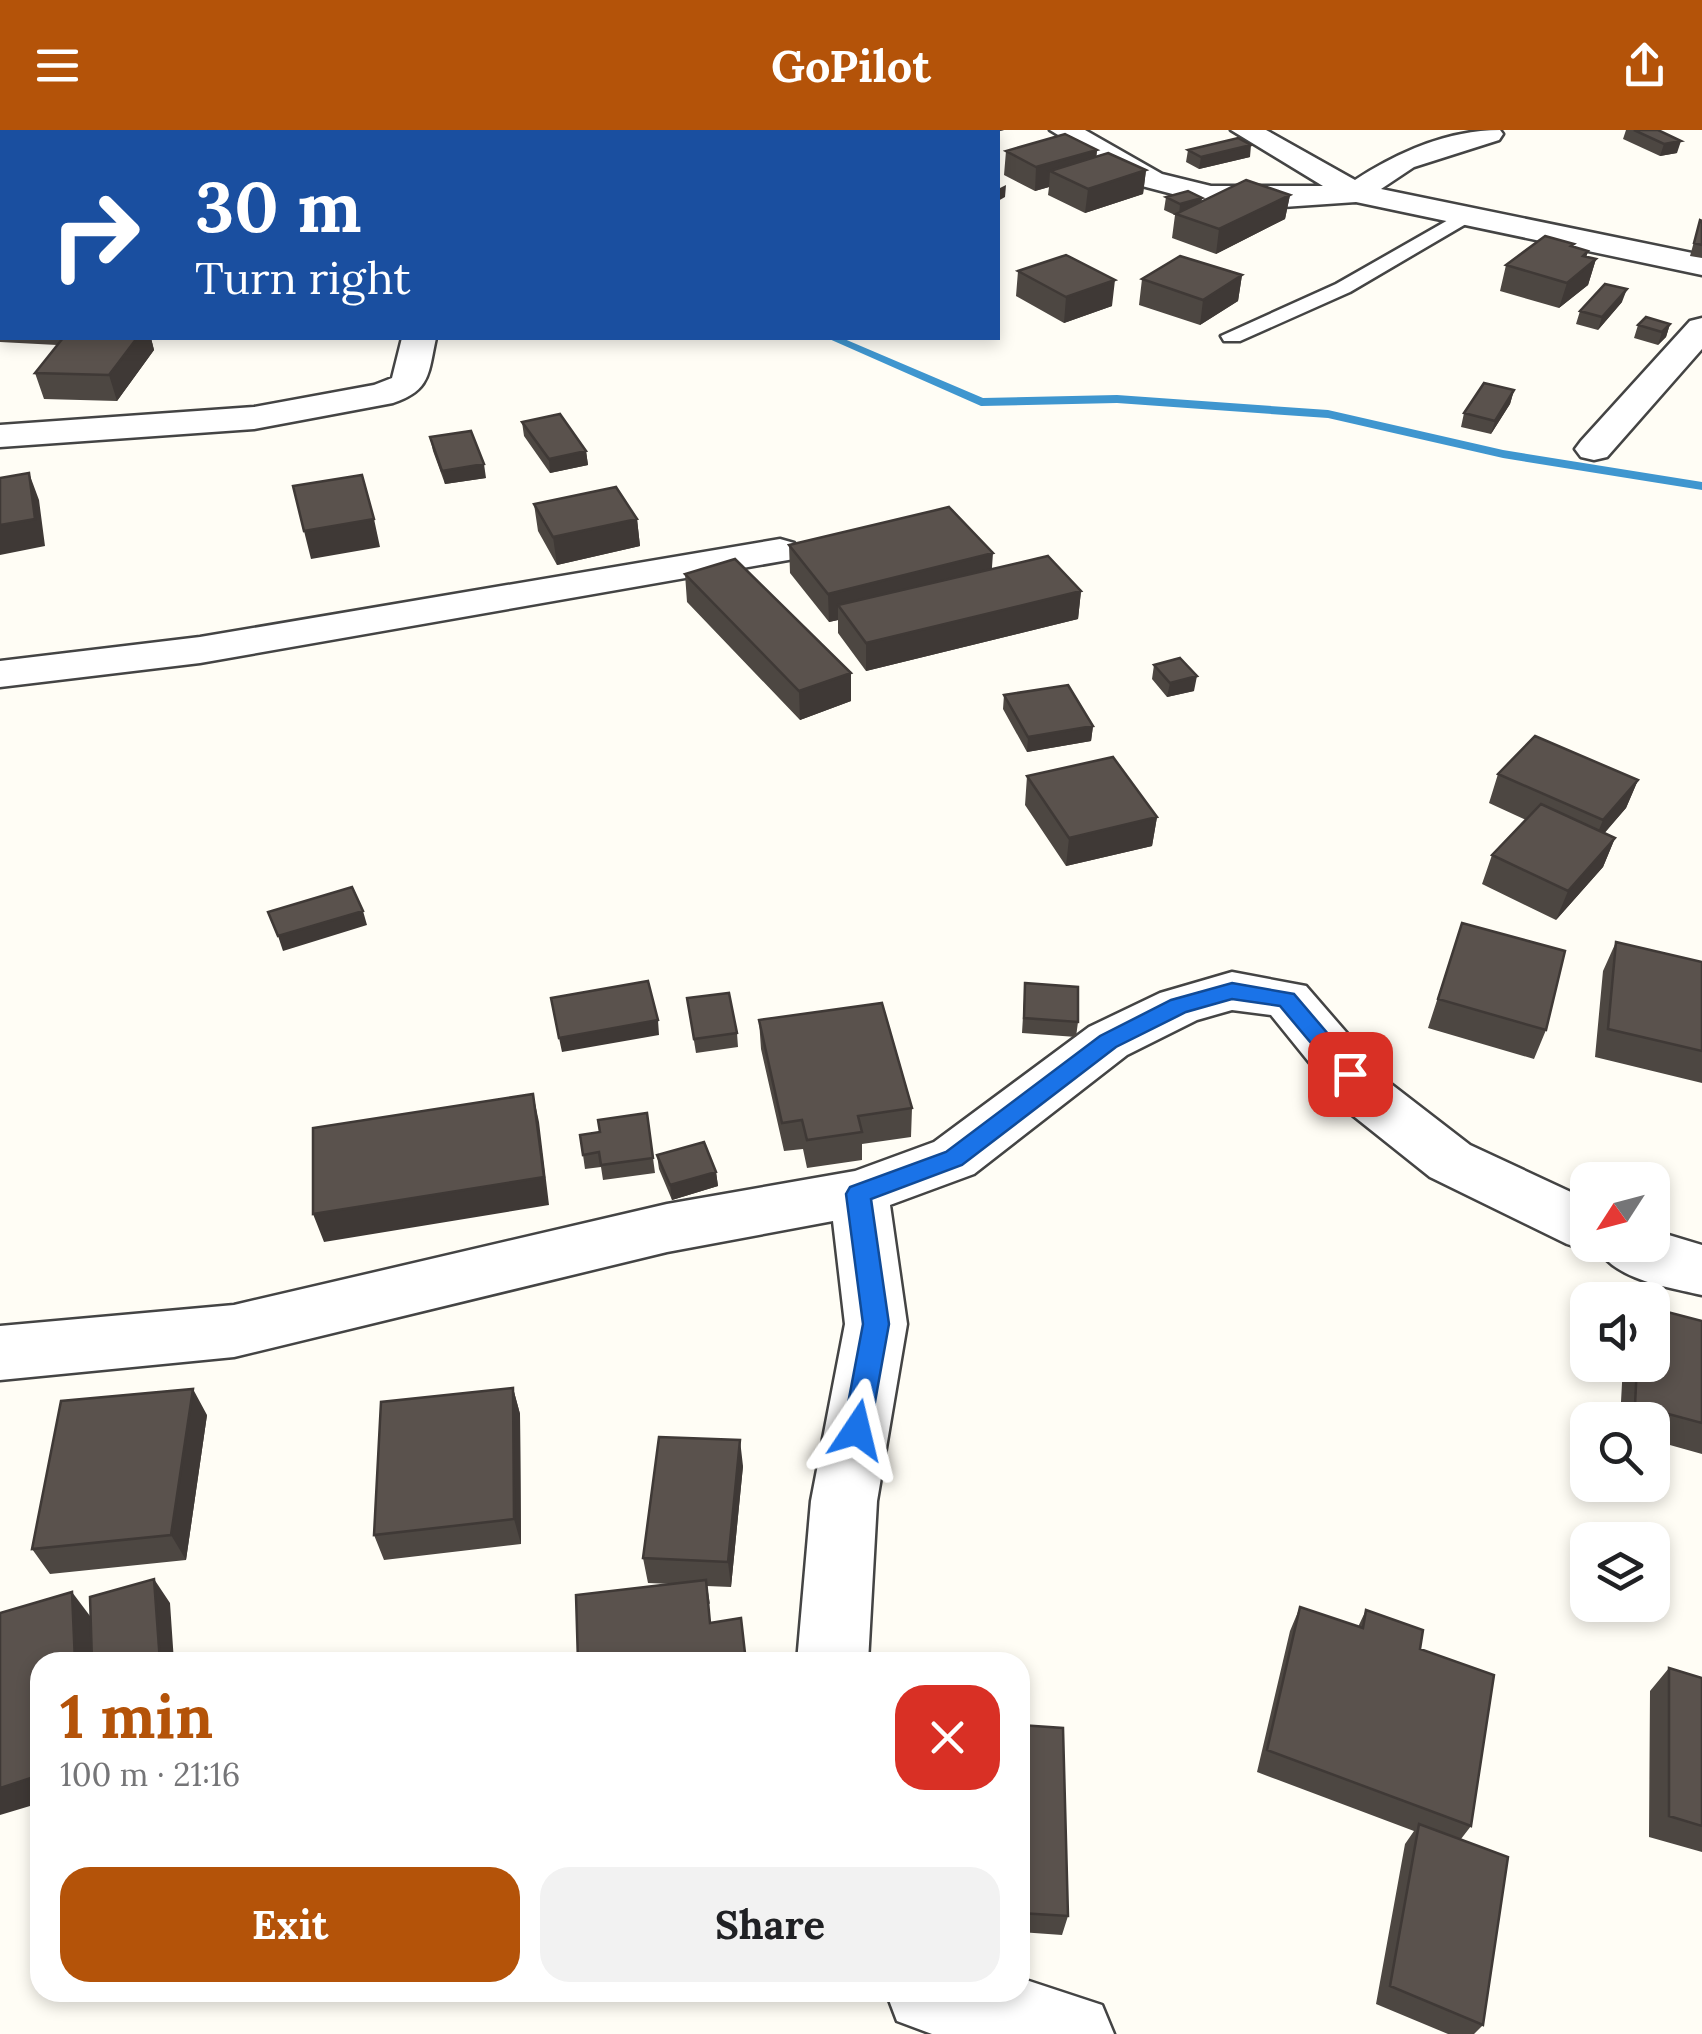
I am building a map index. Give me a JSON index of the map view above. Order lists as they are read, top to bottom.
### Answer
{
  "north": "bottom left",
  "page": {
    "header": "GoPilot",
    "turn": ["30 m", "Turn right"],
    "heading": ["1 min", "100 m · 21:16"],
    "buttons": ["Exit", "Share"]
  }
}
